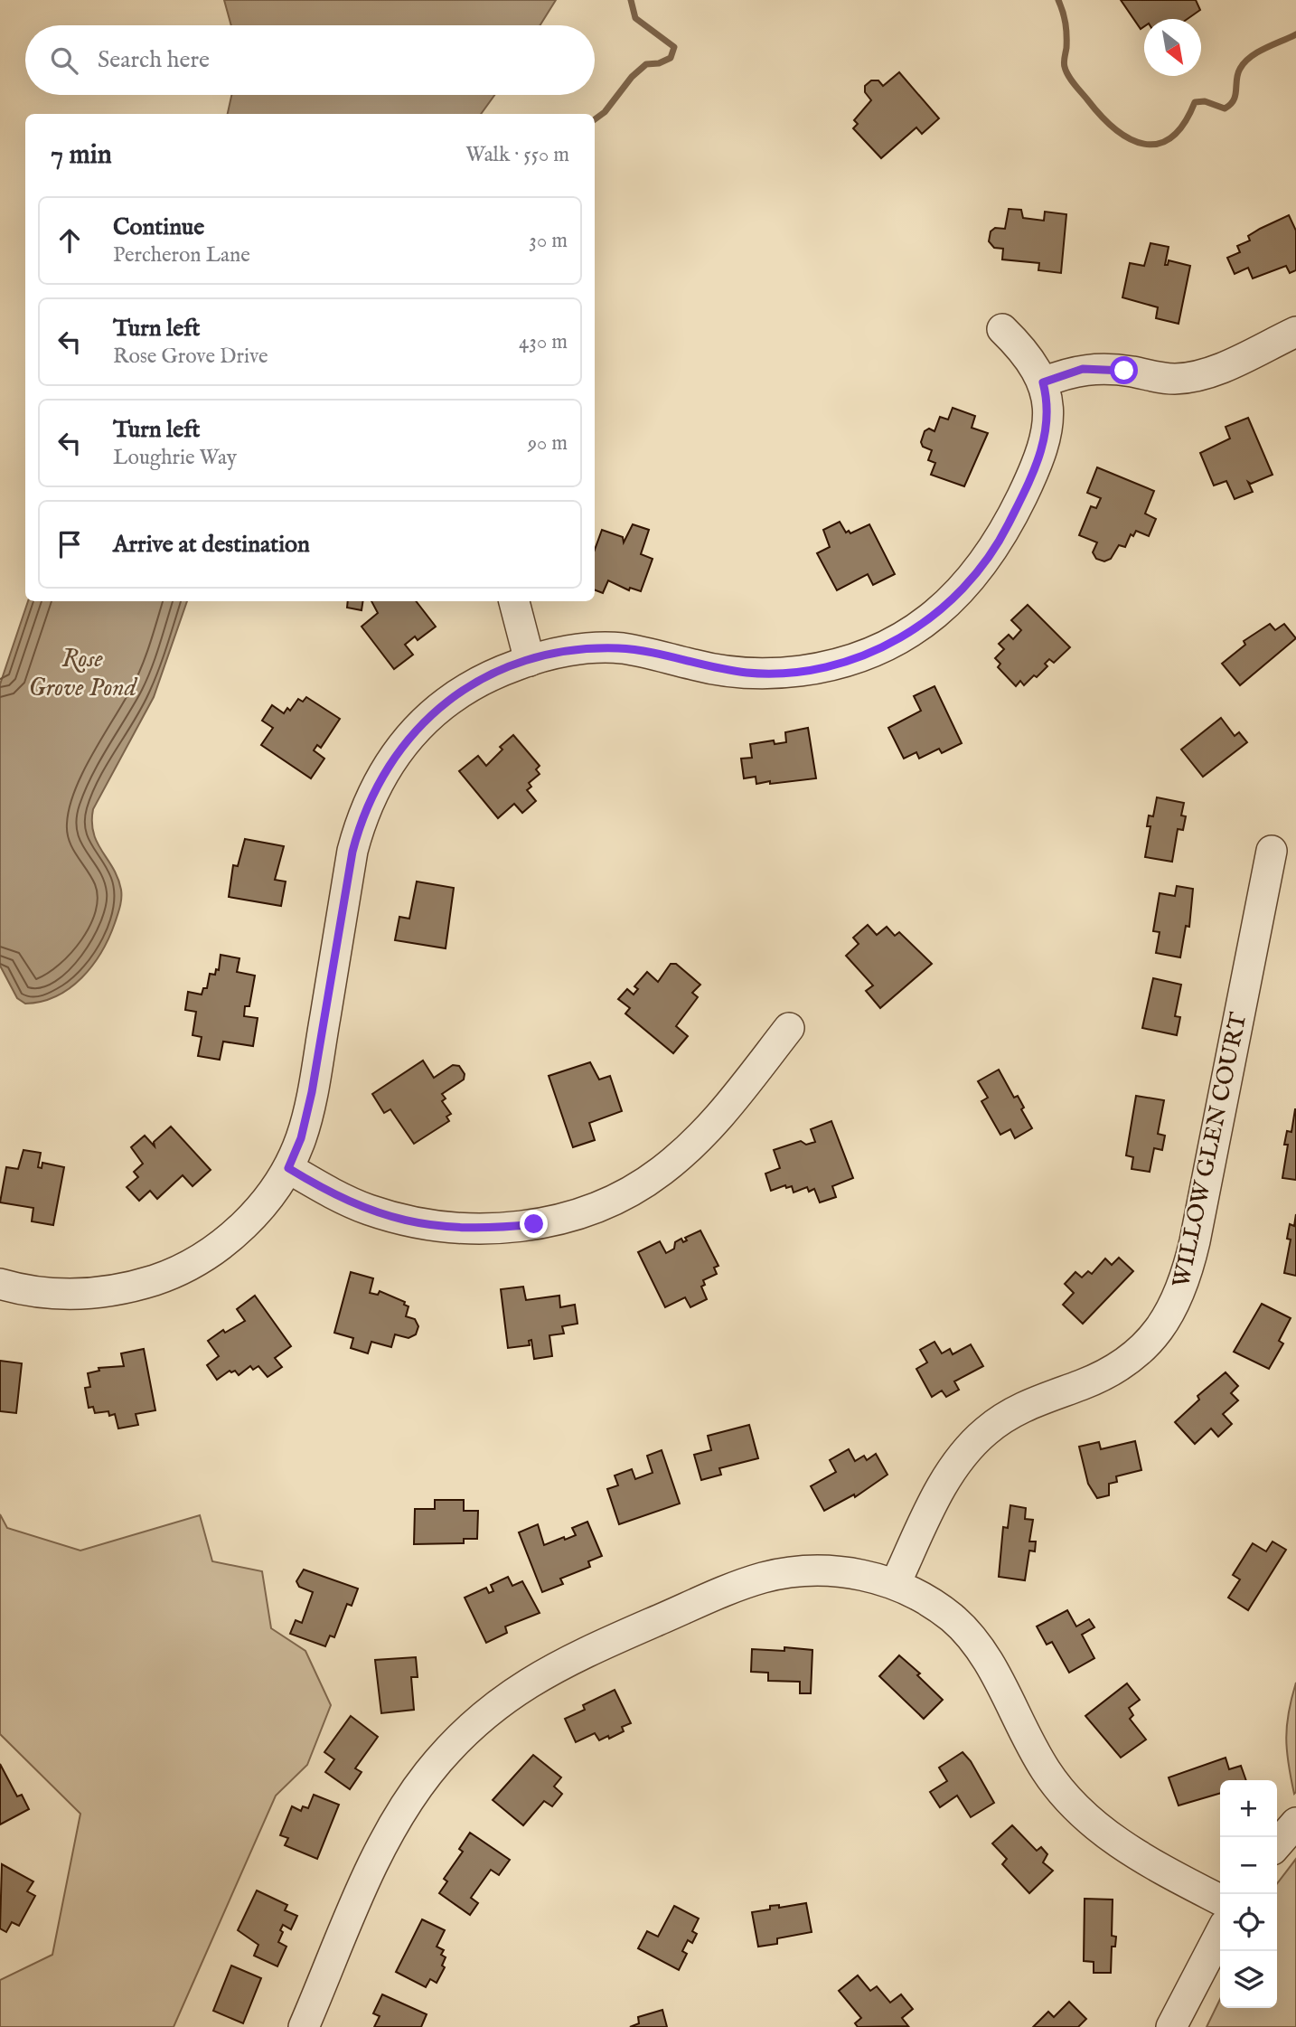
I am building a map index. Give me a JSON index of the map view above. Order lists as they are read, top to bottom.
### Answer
{
  "streets": {
    "street": ["WILLOW GLEN COURT"]
  },
  "water": ["Rose Grove Pond"],
  "north": "bottom right",
  "page": {
    "search": "Search here",
    "heading": ["7 min", "Walk · 550 m"],
    "list": [
      ["Continue", "Percheron Lane", "30 m"],
      ["Turn left", "Rose Grove Drive", "430 m"],
      ["Turn left", "Loughrie Way", "90 m"],
      "Arrive at destination"
    ],
    "map_buttons": ["+", "−"]
  }
}
